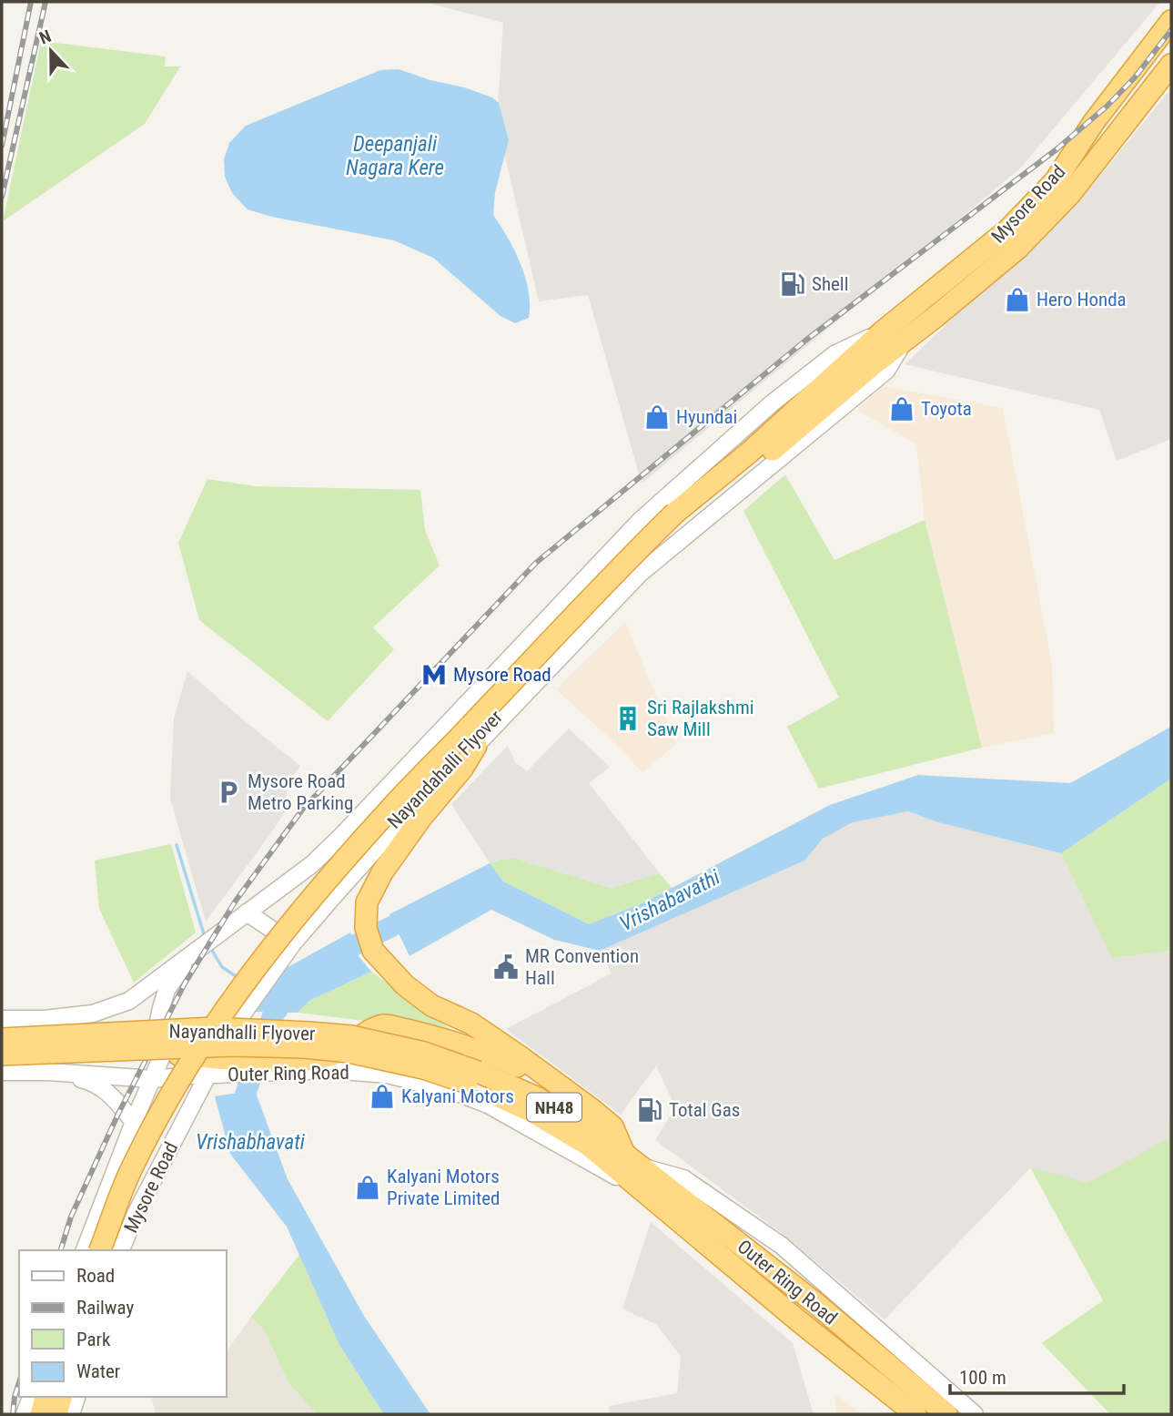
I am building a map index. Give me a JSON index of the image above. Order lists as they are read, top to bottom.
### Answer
{
  "streets": {
    "highway": [
      "Mysore Road",
      "Nayandahalli Flyover",
      "Nayandhalli Flyover",
      "Outer Ring Road",
      "NH48"
    ]
  },
  "crossings": [
    ["Mysore Road", "Nayandahalli Flyover"],
    ["Mysore Road", "Outer Ring Road"],
    ["Nayandhalli Flyover", "Outer Ring Road"],
    ["Nayandhalli Flyover", "NH48"],
    ["Outer Ring Road", "NH48"]
  ],
  "water": ["Deepanjali Nagara Kere", "Vrishabavathi", "Vrishabhavati"],
  "places": {
    "fuel station": ["Shell", "Total Gas"],
    "shop": [
      "Hero Honda",
      "Toyota",
      "Hyundai",
      "Kalyani Motors",
      "Kalyani Motors Private Limited"
    ],
    "metro station": ["Mysore Road"],
    "building": ["Sri Rajlakshmi Saw Mill"],
    "parking": ["Mysore Road Metro Parking"],
    "public building": ["MR Convention Hall"]
  },
  "legend": [
    "Road",
    "Railway",
    "Park",
    "Water"
  ],
  "scale_bar": "100 m",
  "north": "top"
}
